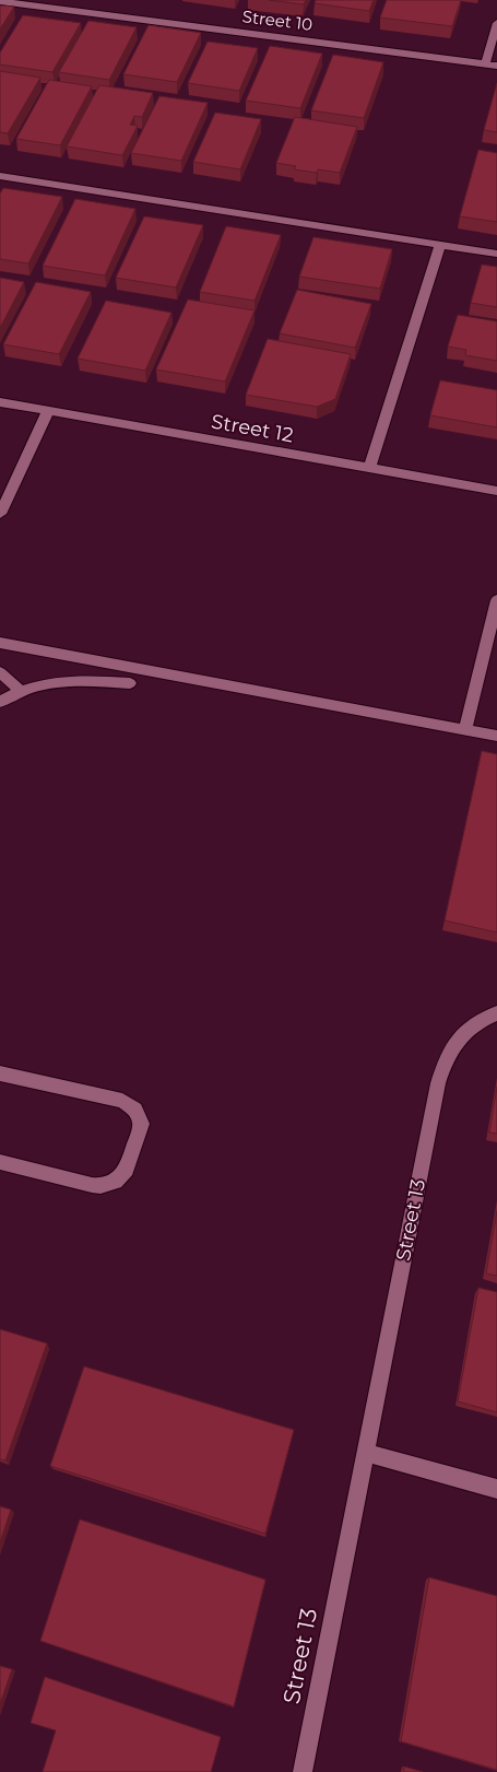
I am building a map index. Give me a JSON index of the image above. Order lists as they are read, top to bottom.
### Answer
{
  "streets": {
    "street": ["Street 10", "Street 12", "Street 13"]
  }
}
